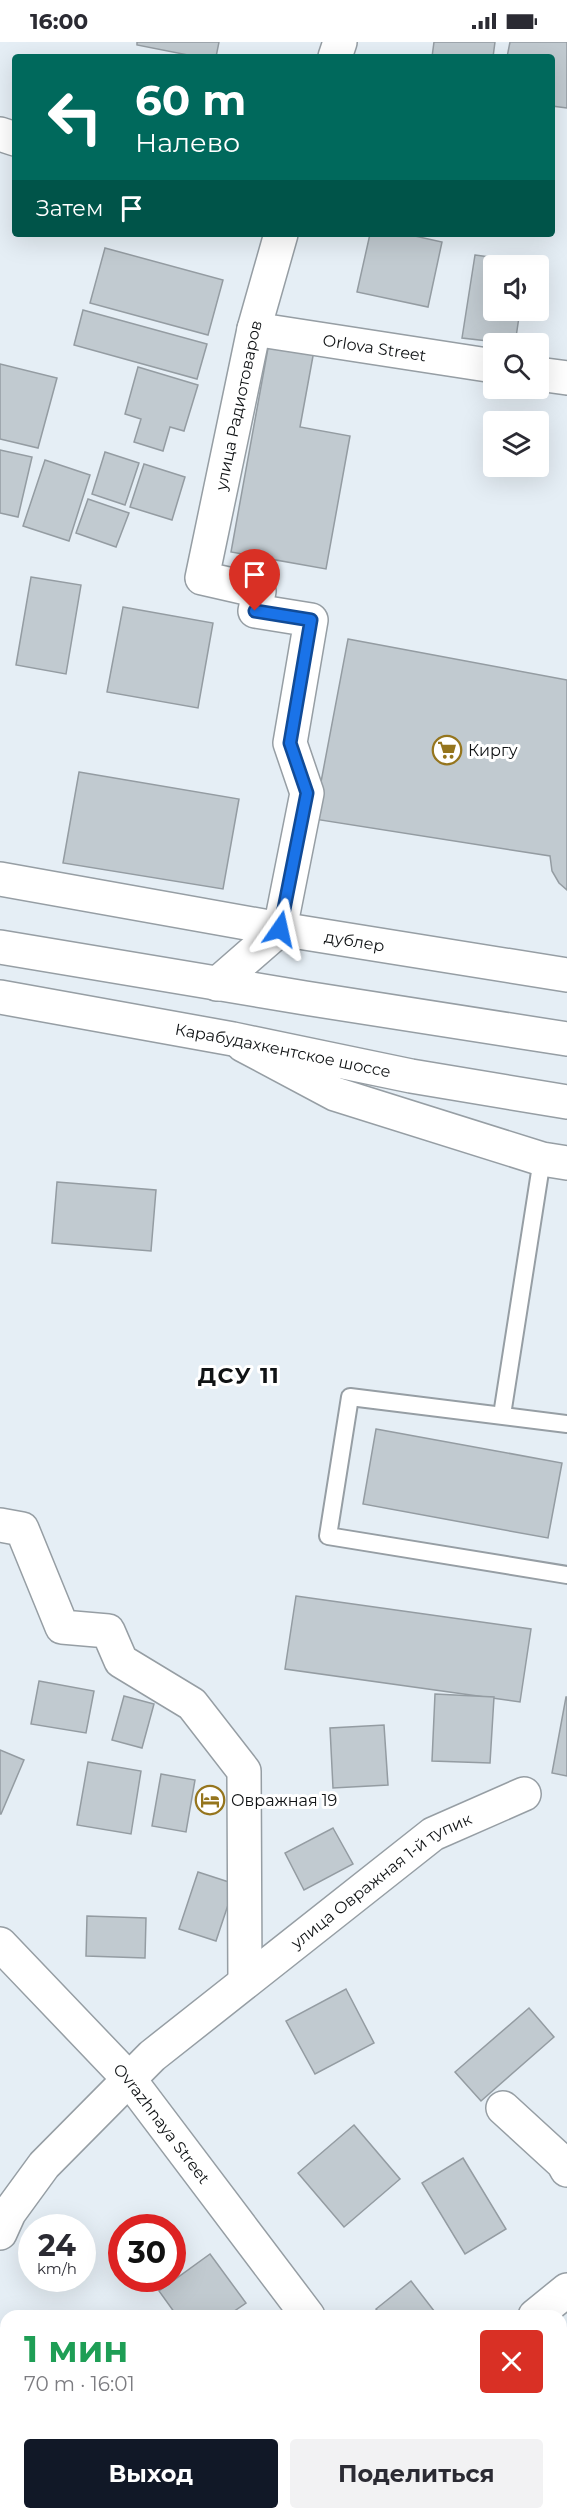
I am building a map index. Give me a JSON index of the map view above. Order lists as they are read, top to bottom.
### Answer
{
  "streets": {
    "main road": [
      "Orlova Street",
      "улица Радиотоваров",
      "дублер",
      "Карабудахкентское шоссе",
      "улица Овражная 1-й тупик",
      "Ovrazhnaya Street"
    ]
  },
  "crossings": [
    ["Orlova Street", "улица Радиотоваров"],
    ["улица Радиотоваров", "дублер"],
    ["улица Овражная 1-й тупик", "Ovrazhnaya Street"]
  ],
  "districts": ["ДСУ 11"],
  "places": {
    "supermarket": ["Киргу"],
    "hotel": ["Овражная 19"]
  },
  "page": {
    "status": "16:00",
    "turn": ["60 m", "Налево"],
    "then": "Затем",
    "speed": "24 km/h",
    "limit": "30",
    "heading": ["1 мин", "70 m · 16:01"],
    "buttons": ["Выход", "Поделиться"]
  }
}
